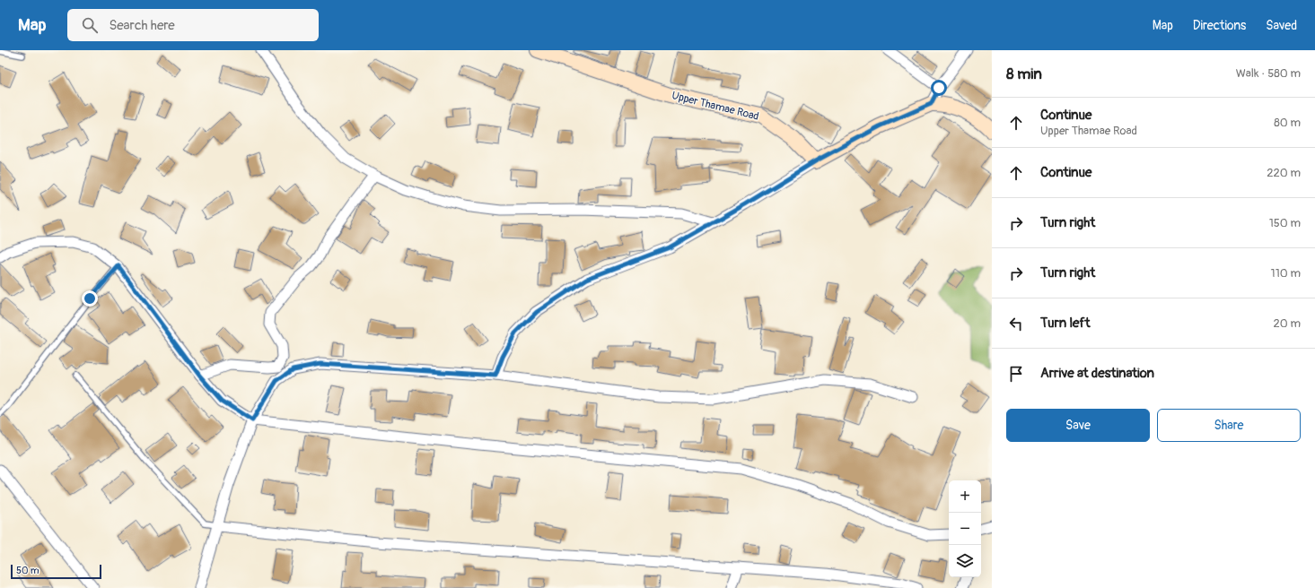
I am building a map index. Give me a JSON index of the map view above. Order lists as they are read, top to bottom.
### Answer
{
  "streets": {
    "street": ["Upper Thamae Road"]
  },
  "scale_bar": "50 m",
  "page": {
    "header": "Map",
    "search": "Search here",
    "nav": ["Map", "Directions", "Saved"],
    "heading": ["8 min", "Walk · 580 m"],
    "list": [
      ["Continue", "Upper Thamae Road", "80 m"],
      ["Continue", "220 m"],
      ["Turn right", "150 m"],
      ["Turn right", "110 m"],
      ["Turn left", "20 m"],
      "Arrive at destination"
    ],
    "buttons": ["Save", "Share"],
    "map_buttons": ["+", "−"],
    "scale": "50 m"
  }
}
